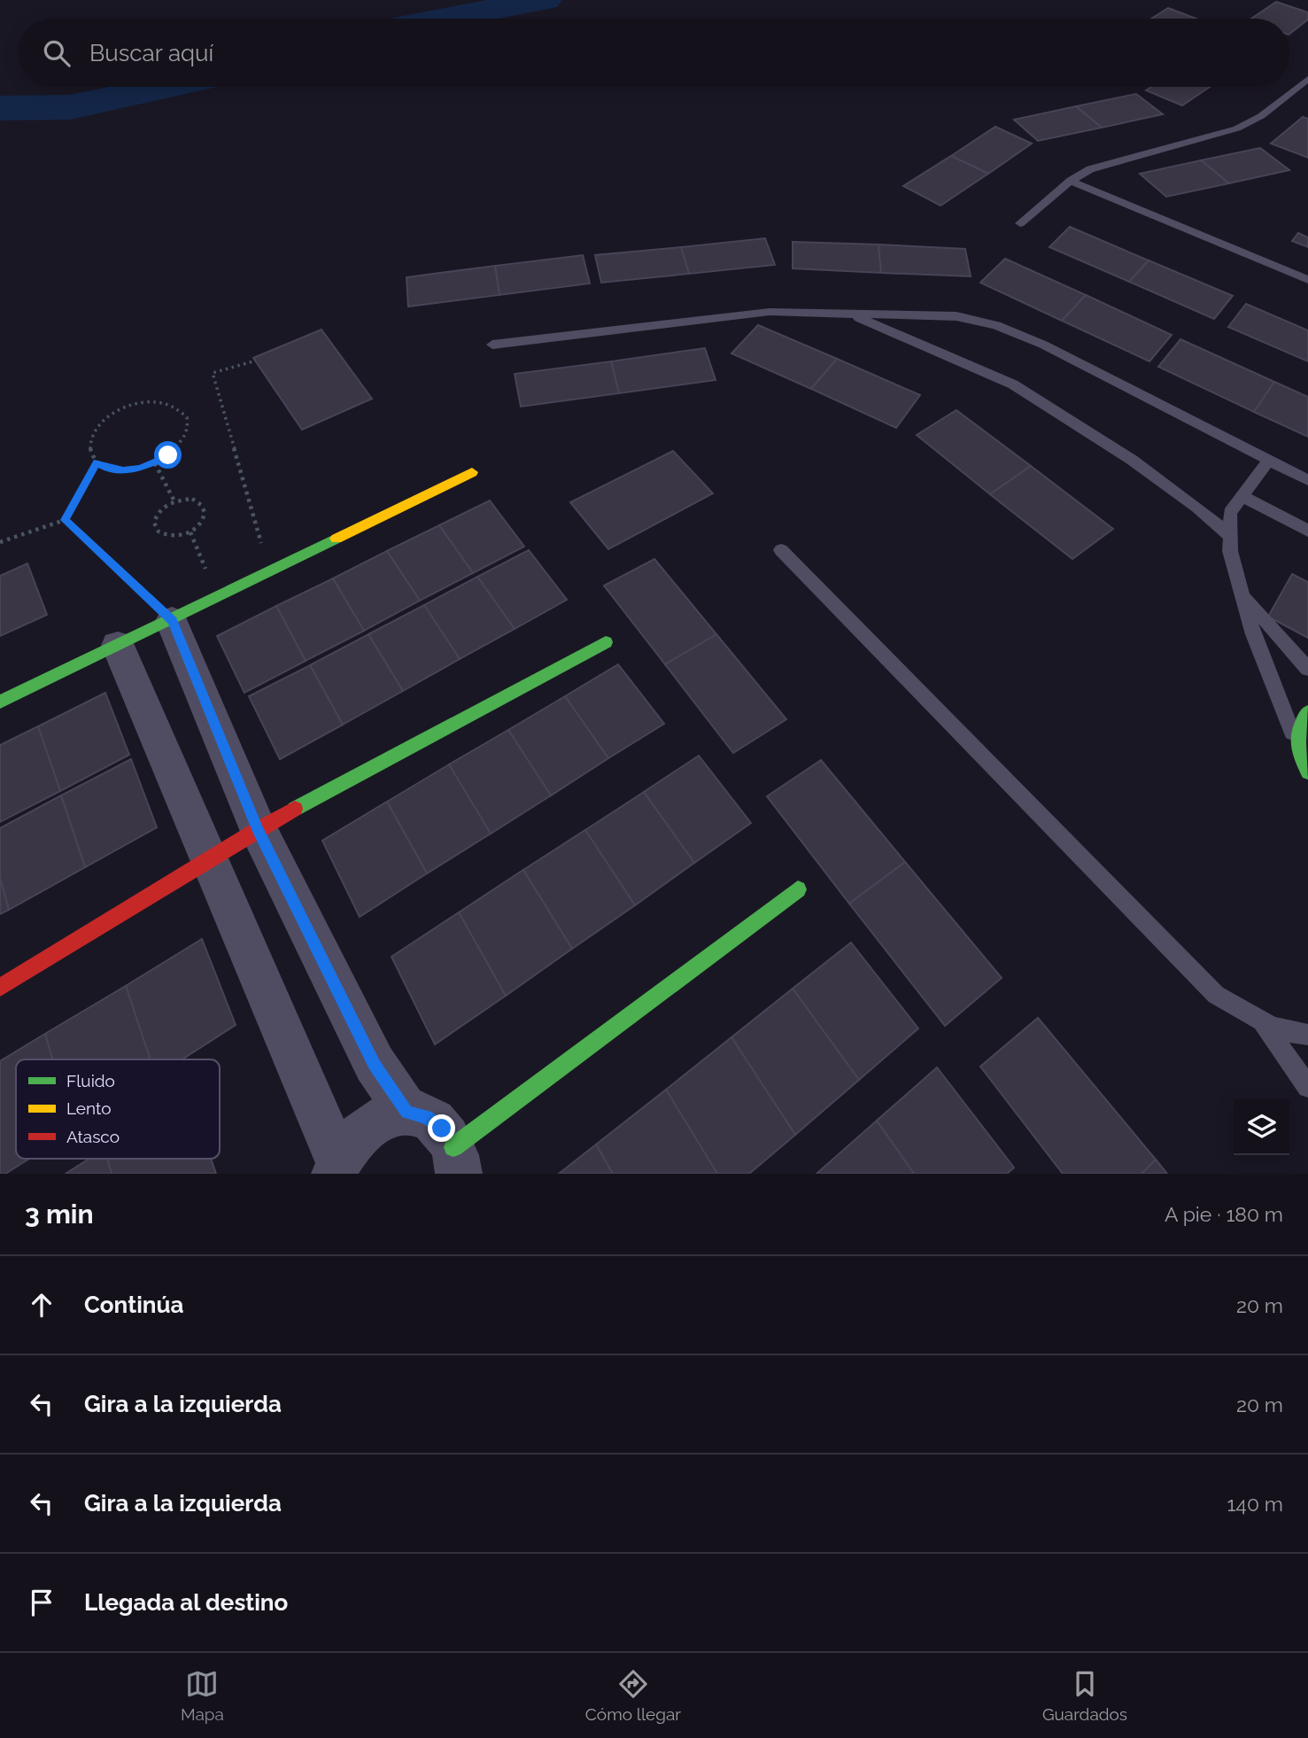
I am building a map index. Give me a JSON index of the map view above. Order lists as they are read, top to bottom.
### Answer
{
  "legend": ["Fluido", "Lento", "Atasco"],
  "page": {
    "search": "Buscar aquí",
    "heading": ["3 min", "A pie · 180 m"],
    "list": [
      ["Continúa", "20 m"],
      ["Gira a la izquierda", "20 m"],
      ["Gira a la izquierda", "140 m"],
      "Llegada al destino"
    ],
    "nav": ["Mapa", "Cómo llegar", "Guardados"]
  }
}
